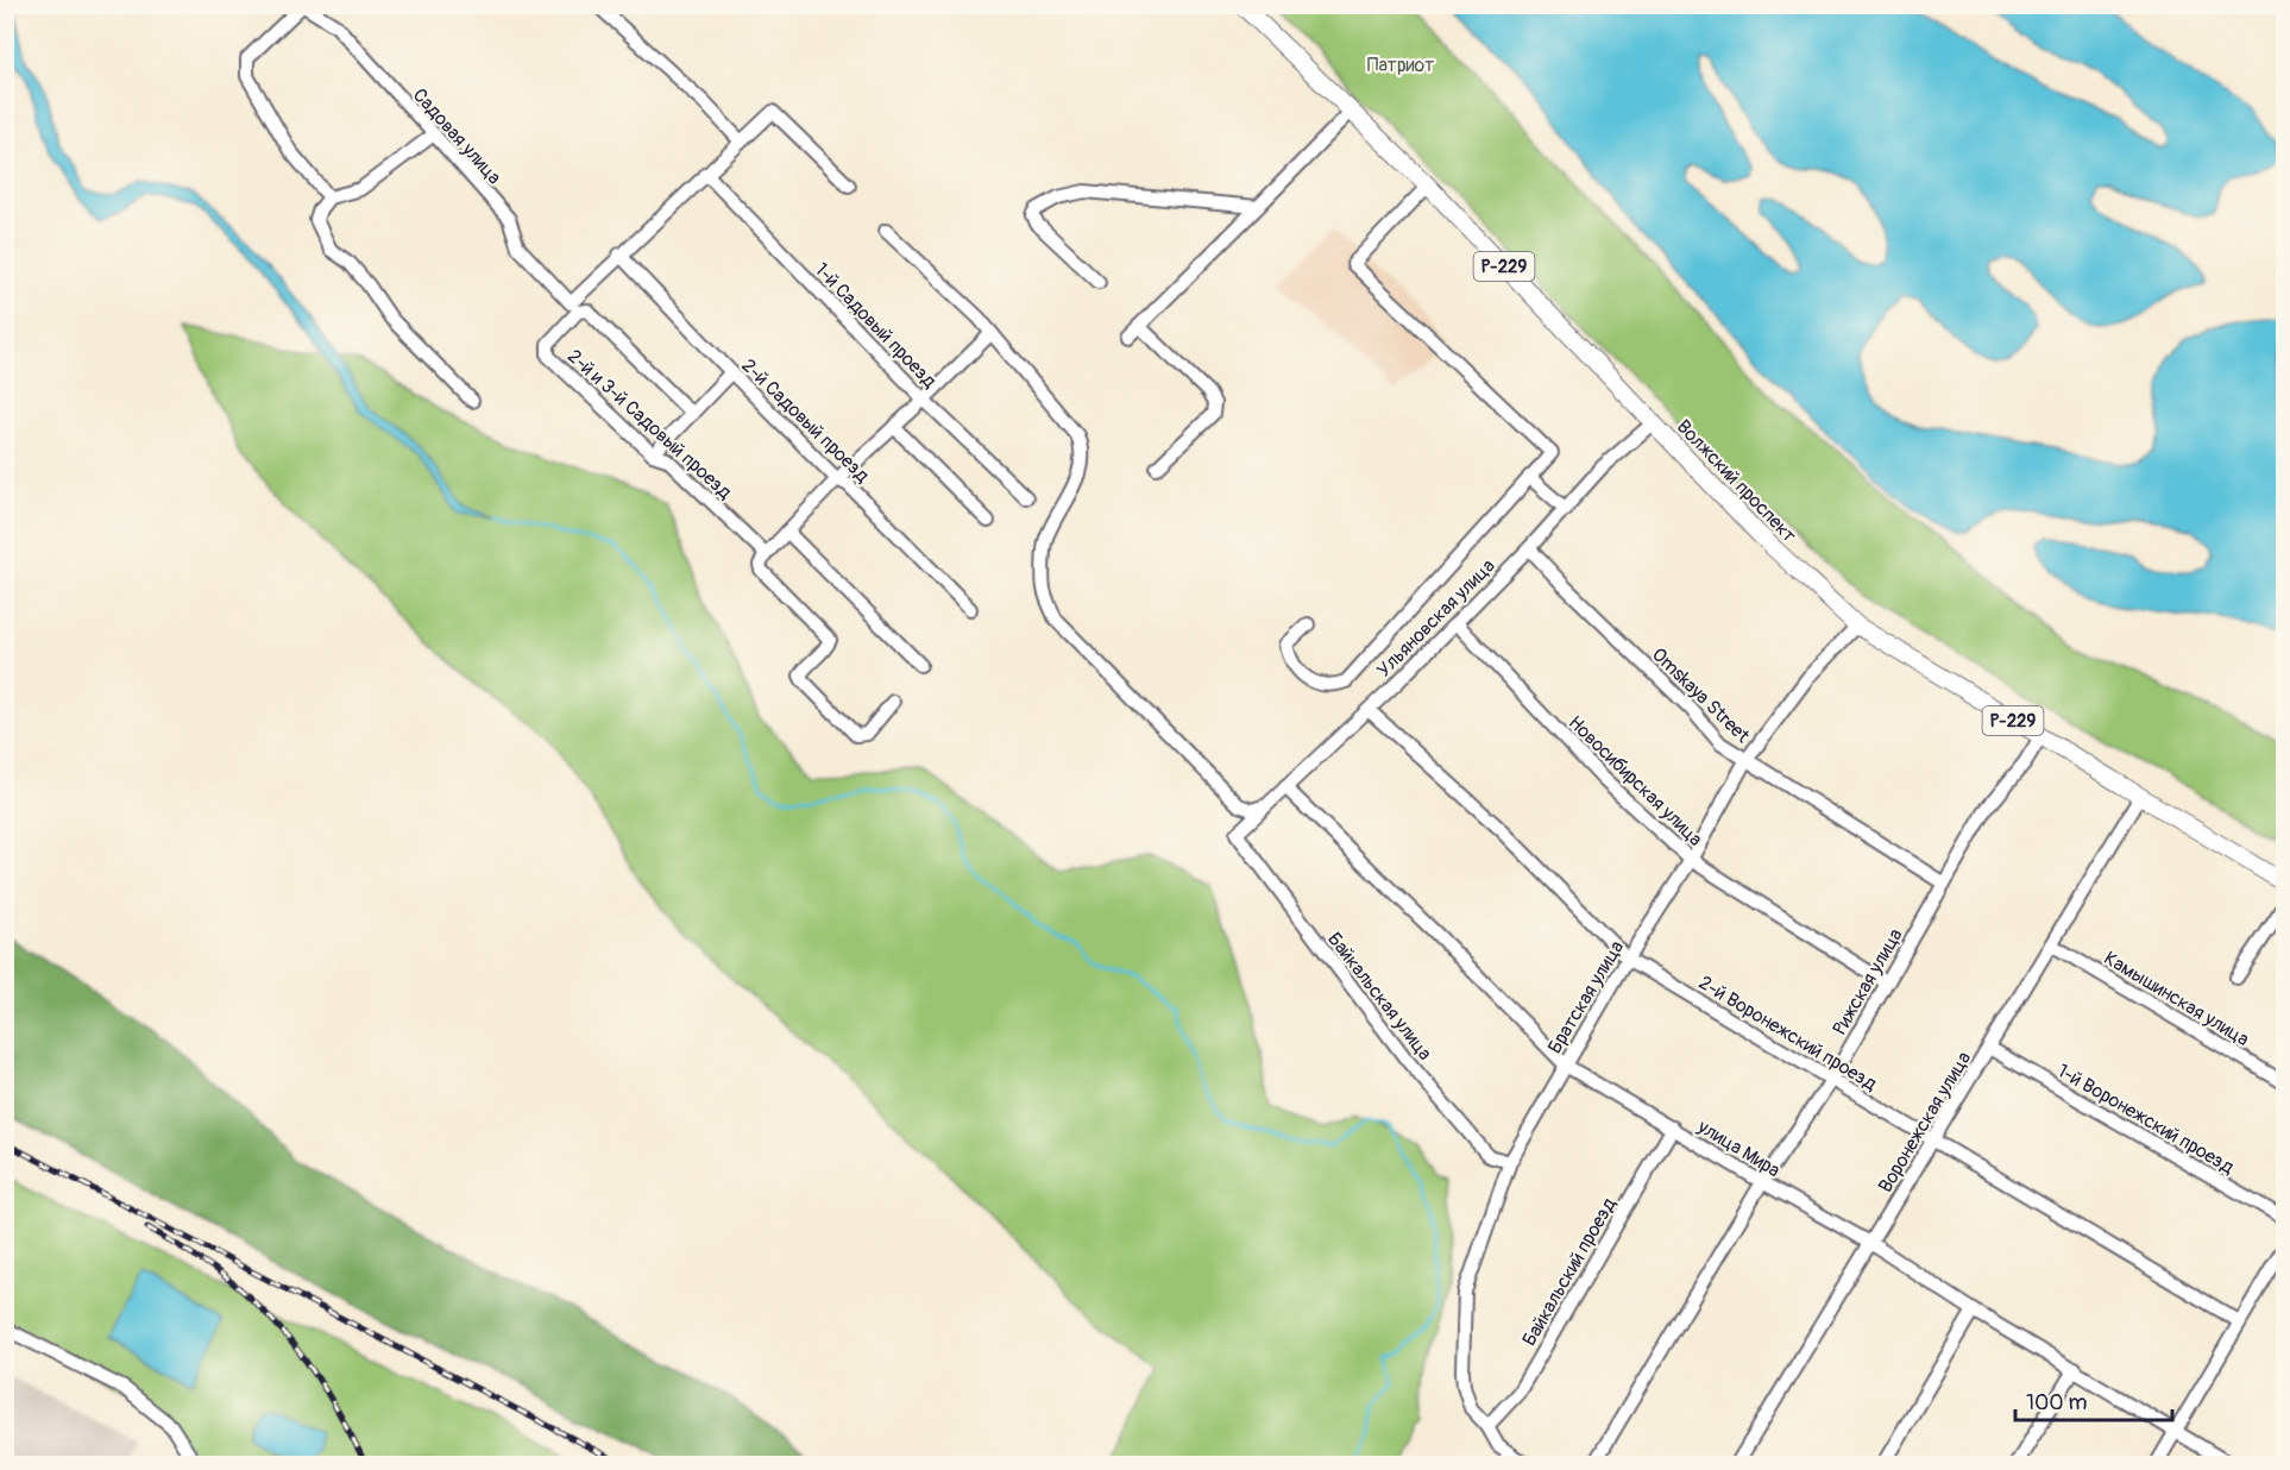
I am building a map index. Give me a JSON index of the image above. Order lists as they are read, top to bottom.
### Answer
{
  "streets": {
    "main road": ["Р-229", "Волжский проспект"],
    "street": [
      "Садовая улица",
      "1-й Садовый проезд",
      "2-й Садовый проезд",
      "2-й и 3-й Садовый проезд",
      "Ульяновская улица",
      "Omskaya Street",
      "Новосибирская улица",
      "Рижская улица",
      "Байкальская улица",
      "Братская улица",
      "Камышинская улица",
      "2-й Воронежский проезд",
      "1-й Воронежский проезд",
      "Воронежская улица",
      "улица Мира",
      "Байкальский проезд"
    ]
  },
  "crossings": [
    ["Садовая улица", "2-й Садовый проезд"],
    ["Волжский проспект", "Ульяновская улица"],
    ["Волжский проспект", "Рижская улица"],
    ["Волжский проспект", "Братская улица"],
    ["Волжский проспект", "Воронежская улица"],
    ["Ульяновская улица", "Omskaya Street"],
    ["Ульяновская улица", "Новосибирская улица"],
    ["Ульяновская улица", "Байкальская улица"],
    ["Ульяновская улица", "2-й Воронежский проезд"],
    ["Ульяновская улица", "улица Мира"],
    ["Omskaya Street", "Рижская улица"],
    ["Omskaya Street", "Братская улица"],
    ["Новосибирская улица", "Рижская улица"],
    ["Новосибирская улица", "Братская улица"],
    ["Рижская улица", "2-й Воронежский проезд"],
    ["Рижская улица", "улица Мира"],
    ["Байкальская улица", "Братская улица"],
    ["Братская улица", "2-й Воронежский проезд"],
    ["Братская улица", "улица Мира"],
    ["Братская улица", "Байкальский проезд"],
    ["Камышинская улица", "Воронежская улица"],
    ["2-й Воронежский проезд", "Воронежская улица"],
    ["1-й Воронежский проезд", "Воронежская улица"],
    ["Воронежская улица", "улица Мира"],
    ["улица Мира", "Байкальский проезд"]
  ],
  "parks": ["Патриот"],
  "scale_bar": "100 m"
}
